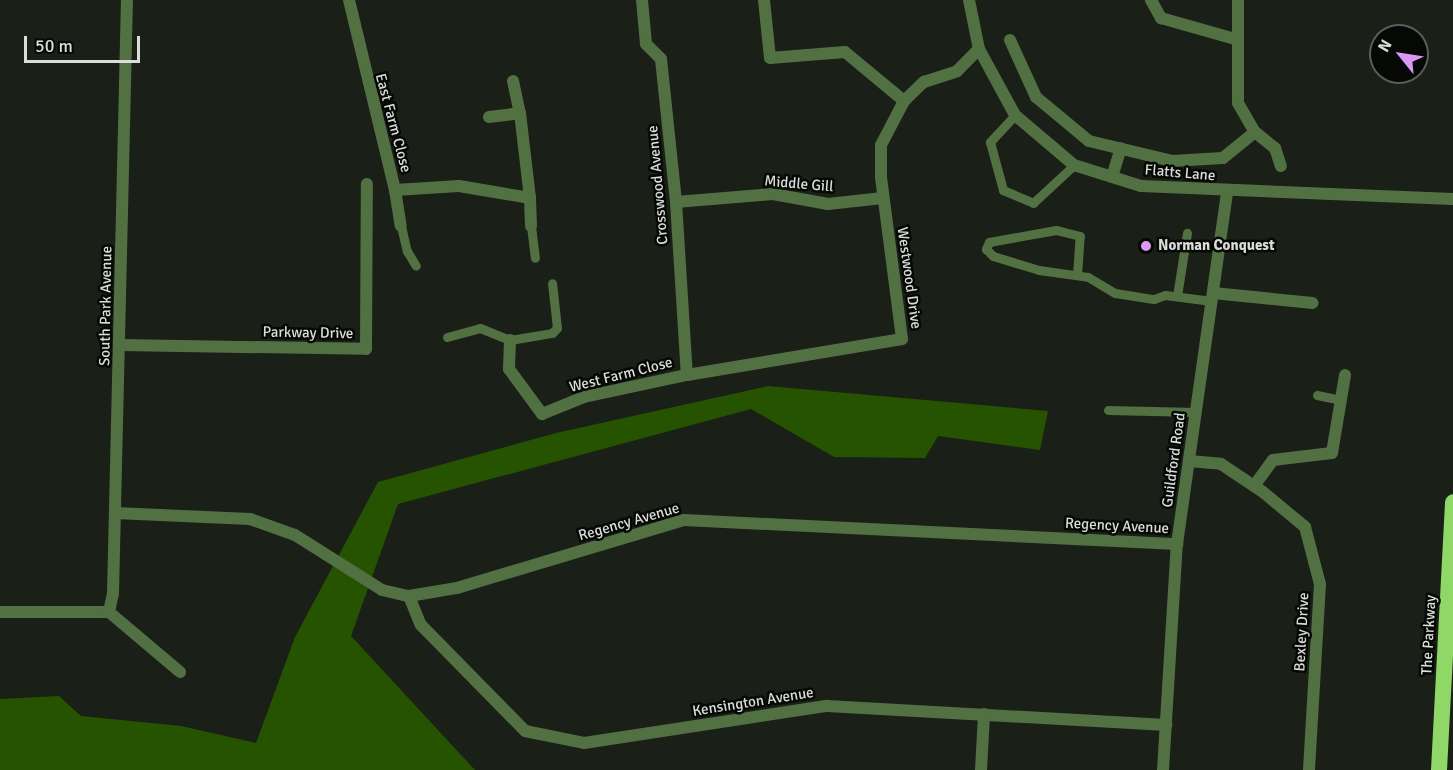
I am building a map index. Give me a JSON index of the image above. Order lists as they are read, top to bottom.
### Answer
{
  "streets": {
    "highway": ["The Parkway"],
    "street": [
      "East Farm Close",
      "Flatts Lane",
      "Middle Gill",
      "Crosswood Avenue",
      "Westwood Drive",
      "South Park Avenue",
      "Parkway Drive",
      "West Farm Close",
      "Guildford Road",
      "Regency Avenue",
      "Bexley Drive",
      "Kensington Avenue"
    ]
  },
  "crossings": [
    ["Flatts Lane", "Westwood Drive"],
    ["Flatts Lane", "Guildford Road"],
    ["Middle Gill", "Crosswood Avenue"],
    ["Middle Gill", "Westwood Drive"],
    ["Crosswood Avenue", "Westwood Drive"],
    ["Crosswood Avenue", "West Farm Close"],
    ["Westwood Drive", "West Farm Close"],
    ["South Park Avenue", "Parkway Drive"],
    ["South Park Avenue", "Regency Avenue"],
    ["Guildford Road", "Regency Avenue"],
    ["Guildford Road", "Bexley Drive"],
    ["Guildford Road", "Kensington Avenue"],
    ["Regency Avenue", "Kensington Avenue"]
  ],
  "places": ["Norman Conquest"],
  "scale_bar": "50 m",
  "north": "top left"
}
